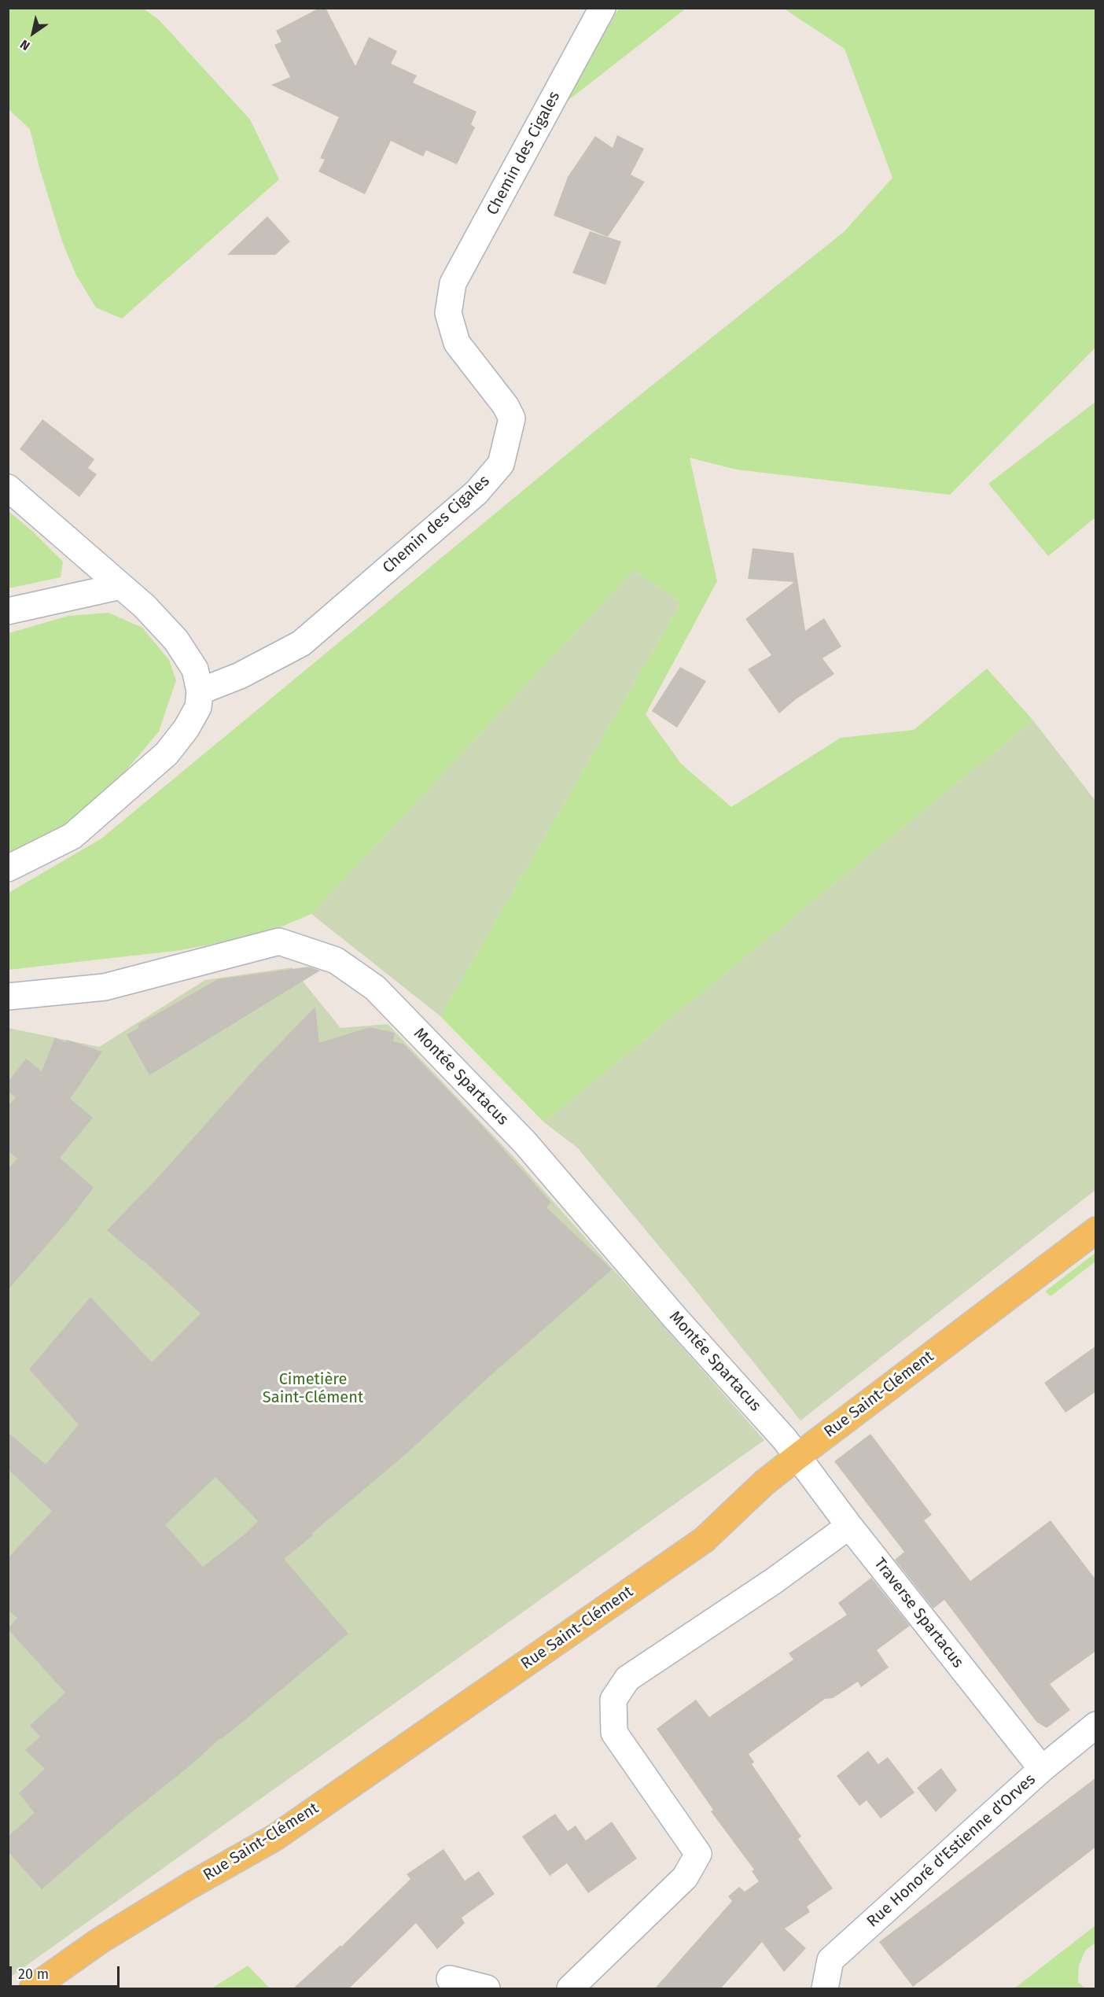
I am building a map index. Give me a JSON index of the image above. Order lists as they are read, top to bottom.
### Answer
{
  "streets": {
    "main road": ["Rue Saint-Clément"],
    "street": [
      "Chemin des Cigales",
      "Montée Spartacus",
      "Traverse Spartacus",
      "Rue Honoré d'Estienne d'Orves"
    ]
  },
  "crossings": [
    ["Montée Spartacus", "Rue Saint-Clément"],
    ["Montée Spartacus", "Traverse Spartacus"],
    ["Rue Saint-Clément", "Traverse Spartacus"],
    ["Traverse Spartacus", "Rue Honoré d'Estienne d'Orves"]
  ],
  "parks": ["Cimetière Saint-Clément"],
  "scale_bar": "20 m",
  "north": "bottom left"
}
